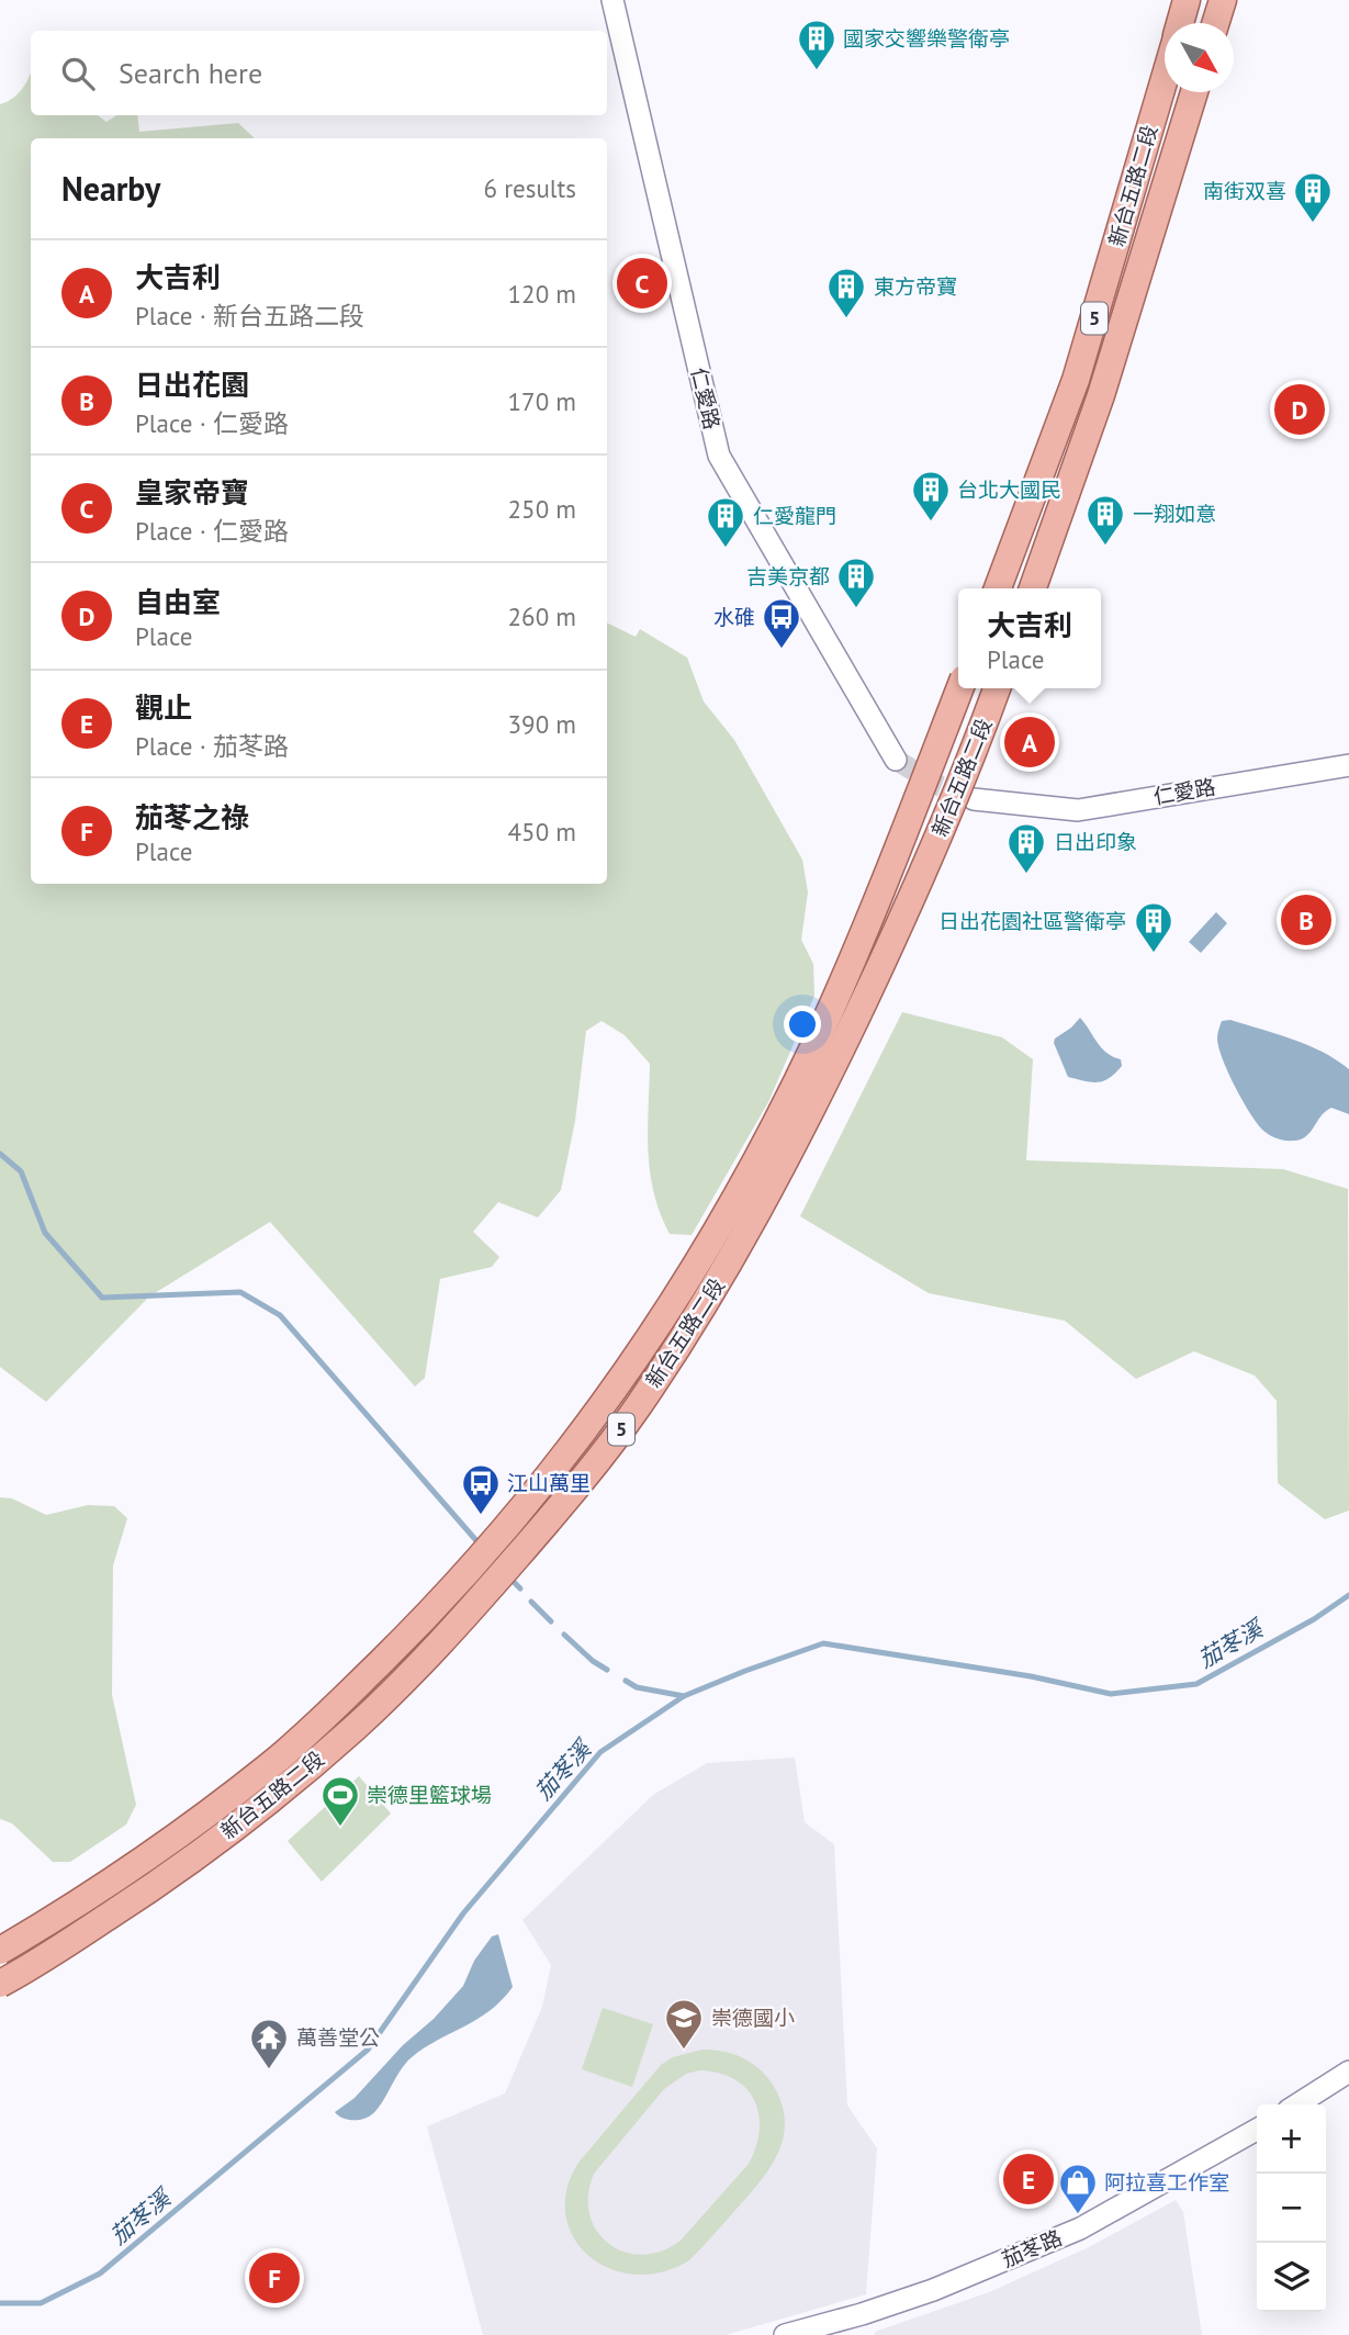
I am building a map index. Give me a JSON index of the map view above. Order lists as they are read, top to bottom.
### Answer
{
  "streets": {
    "main road": ["新台五路二段", "5"],
    "street": ["仁愛路", "茄苳路"]
  },
  "water": ["茄苳溪"],
  "places": {
    "building": [
      "國家交響樂警衛亭",
      "南街双喜",
      "東方帝寶",
      "台北大國民",
      "一翔如意",
      "仁愛龍門",
      "吉美京都",
      "日出印象",
      "日出花園社區警衛亭"
    ],
    "bus stop": ["水碓", "江山萬里"],
    "sports": ["崇德里籃球場"],
    "school or university": ["崇德國小"],
    "temple": ["萬善堂公"],
    "shop": ["阿拉喜工作室"]
  },
  "north": "bottom right",
  "page": {
    "search": "Search here",
    "heading": ["Nearby", "6 results"],
    "list": [
      {
        "mark": "A",
        "name": "大吉利",
        "note": "Place · 新台五路二段",
        "value": "120 m"
      },
      {
        "mark": "B",
        "name": "日出花園",
        "note": "Place · 仁愛路",
        "value": "170 m"
      },
      {
        "mark": "C",
        "name": "皇家帝寶",
        "note": "Place · 仁愛路",
        "value": "250 m"
      },
      {
        "mark": "D",
        "name": "自由室",
        "note": "Place",
        "value": "260 m"
      },
      {
        "mark": "E",
        "name": "觀止",
        "note": "Place · 茄苳路",
        "value": "390 m"
      },
      {
        "mark": "F",
        "name": "茄苳之祿",
        "note": "Place",
        "value": "450 m"
      }
    ],
    "pins": [
      "C",
      "D",
      "A",
      "B",
      "E",
      "F"
    ],
    "popup": ["大吉利", "Place"],
    "map_buttons": ["+", "−"]
  }
}
